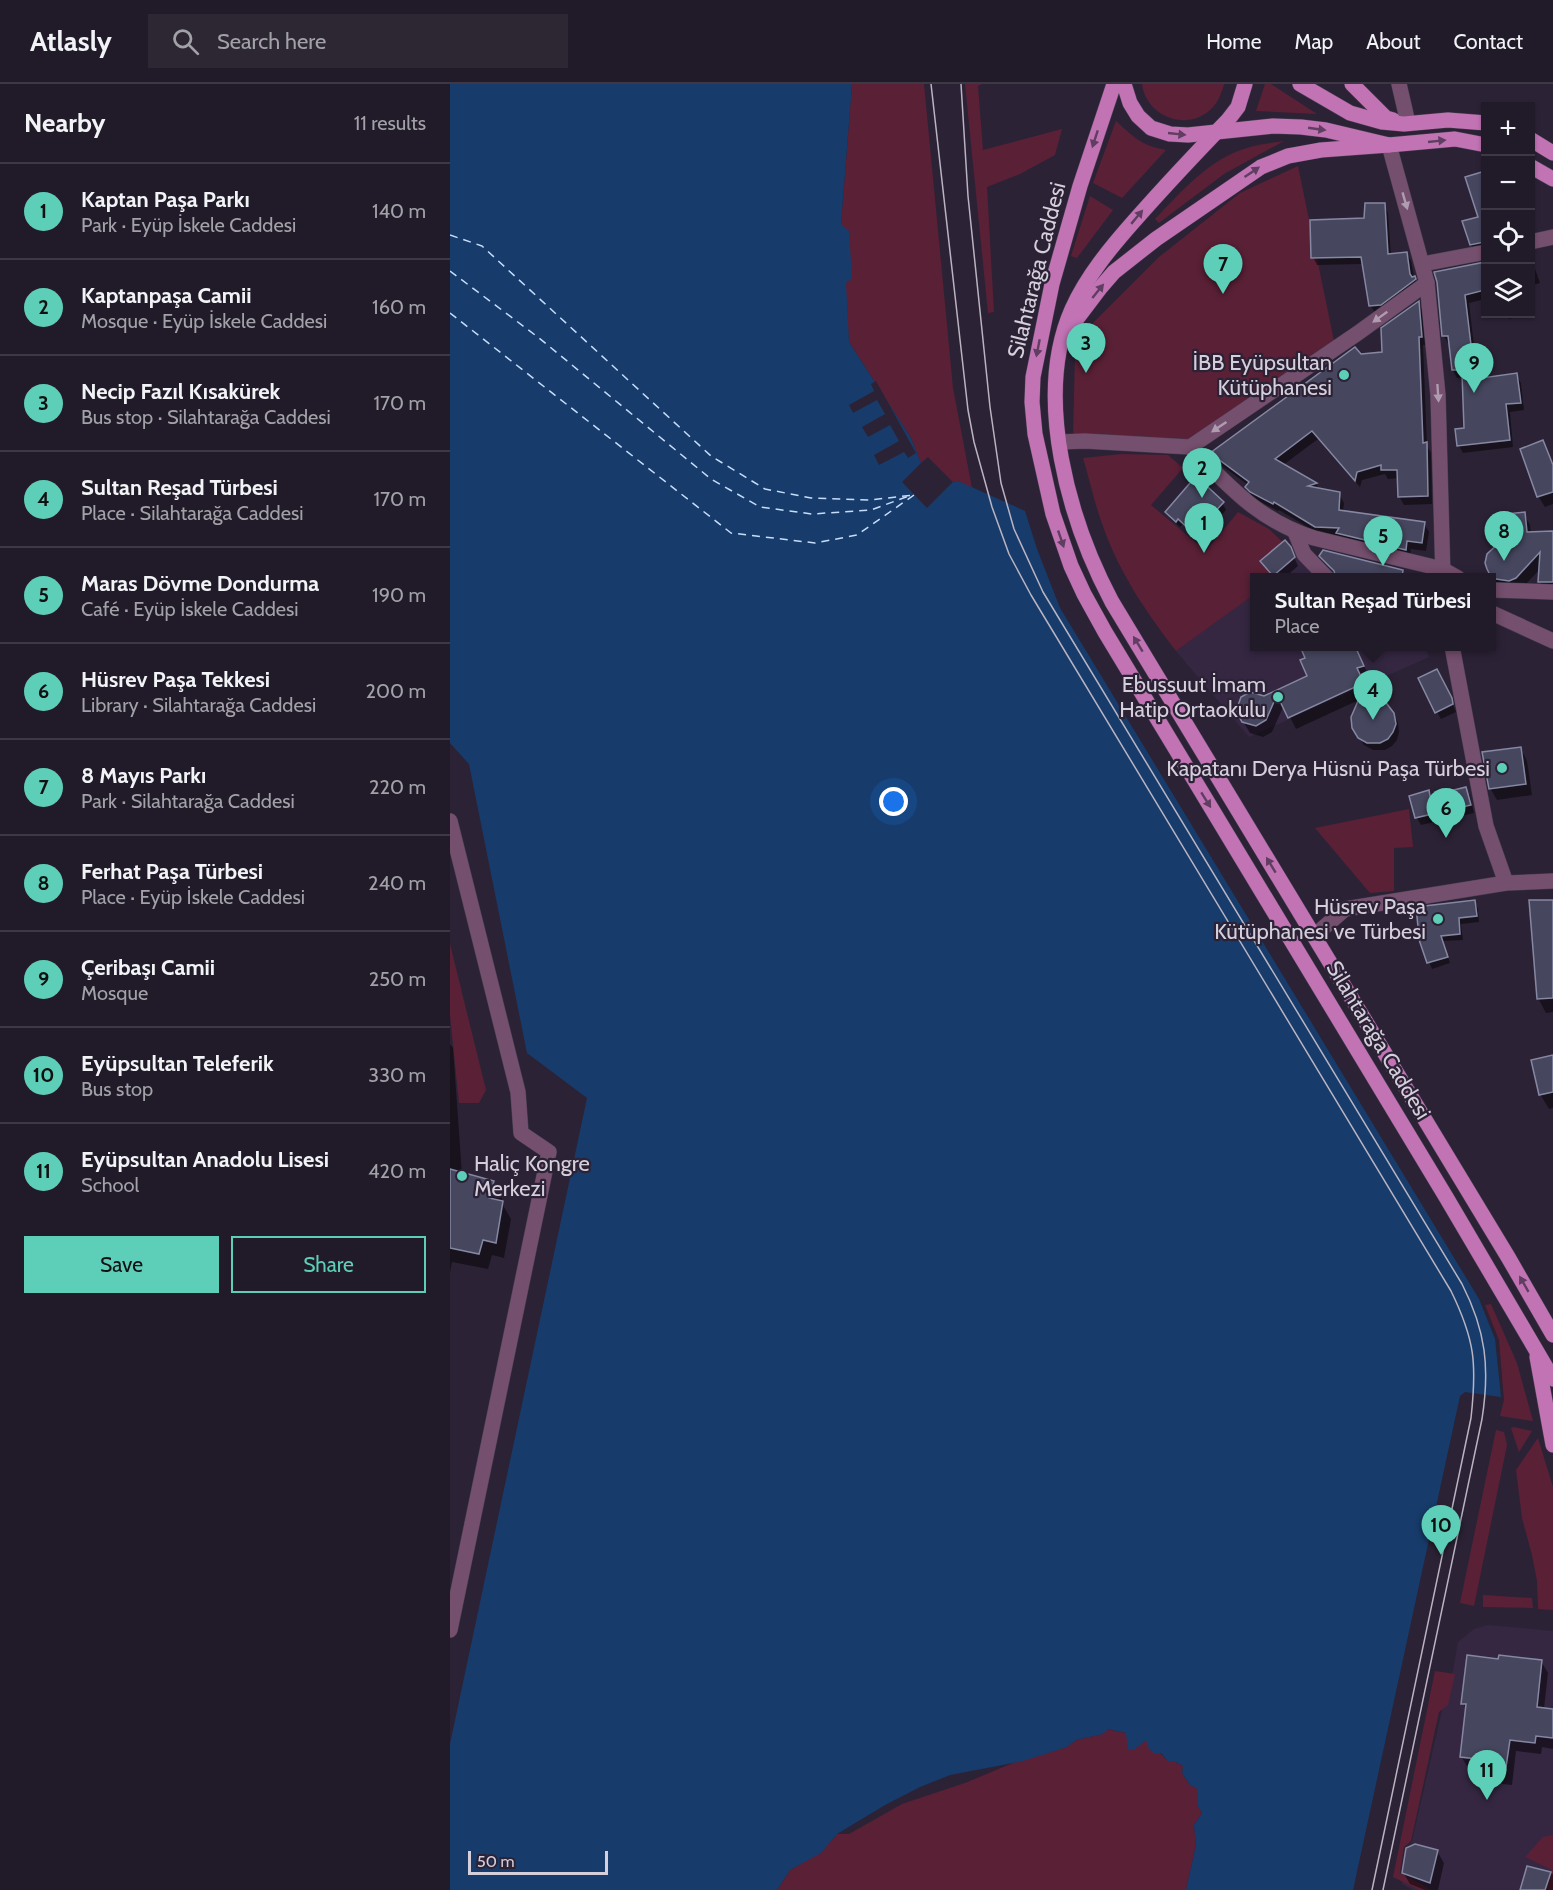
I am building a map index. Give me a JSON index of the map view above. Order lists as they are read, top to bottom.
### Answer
{
  "streets": {
    "main road": ["Silahtarağa Caddesi"]
  },
  "places": [
    "İBB Eyüpsultan Kütüphanesi",
    "Ebussuut İmam Hatip Ortaokulu",
    "Kapatanı Derya Hüsnü Paşa Türbesi",
    "Hüsrev Paşa Kütüphanesi ve Türbesi",
    "Haliç Kongre Merkezi"
  ],
  "scale_bar": "50 m",
  "page": {
    "header": "Atlasly",
    "search": "Search here",
    "nav": [
      "Home",
      "Map",
      "About",
      "Contact"
    ],
    "heading": ["Nearby", "11 results"],
    "map_buttons": ["+", "−"],
    "list": [
      {
        "mark": "1",
        "name": "Kaptan Paşa Parkı",
        "note": "Park · Eyüp İskele Caddesi",
        "value": "140 m"
      },
      {
        "mark": "2",
        "name": "Kaptanpaşa Camii",
        "note": "Mosque · Eyüp İskele Caddesi",
        "value": "160 m"
      },
      {
        "mark": "3",
        "name": "Necip Fazıl Kısakürek",
        "note": "Bus stop · Silahtarağa Caddesi",
        "value": "170 m"
      },
      {
        "mark": "4",
        "name": "Sultan Reşad Türbesi",
        "note": "Place · Silahtarağa Caddesi",
        "value": "170 m"
      },
      {
        "mark": "5",
        "name": "Maras Dövme Dondurma",
        "note": "Café · Eyüp İskele Caddesi",
        "value": "190 m"
      },
      {
        "mark": "6",
        "name": "Hüsrev Paşa Tekkesi",
        "note": "Library · Silahtarağa Caddesi",
        "value": "200 m"
      },
      {
        "mark": "7",
        "name": "8 Mayıs Parkı",
        "note": "Park · Silahtarağa Caddesi",
        "value": "220 m"
      },
      {
        "mark": "8",
        "name": "Ferhat Paşa Türbesi",
        "note": "Place · Eyüp İskele Caddesi",
        "value": "240 m"
      },
      {
        "mark": "9",
        "name": "Çeribaşı Camii",
        "note": "Mosque",
        "value": "250 m"
      },
      {
        "mark": "10",
        "name": "Eyüpsultan Teleferik",
        "note": "Bus stop",
        "value": "330 m"
      },
      {
        "mark": "11",
        "name": "Eyüpsultan Anadolu Lisesi",
        "note": "School",
        "value": "420 m"
      }
    ],
    "pins": [
      "7",
      "3",
      "9",
      "2",
      "1",
      "8",
      "5",
      "4",
      "6",
      "10",
      "11"
    ],
    "popup": ["Sultan Reşad Türbesi", "Place"],
    "buttons": ["Save", "Share"],
    "scale": "50 m"
  }
}
